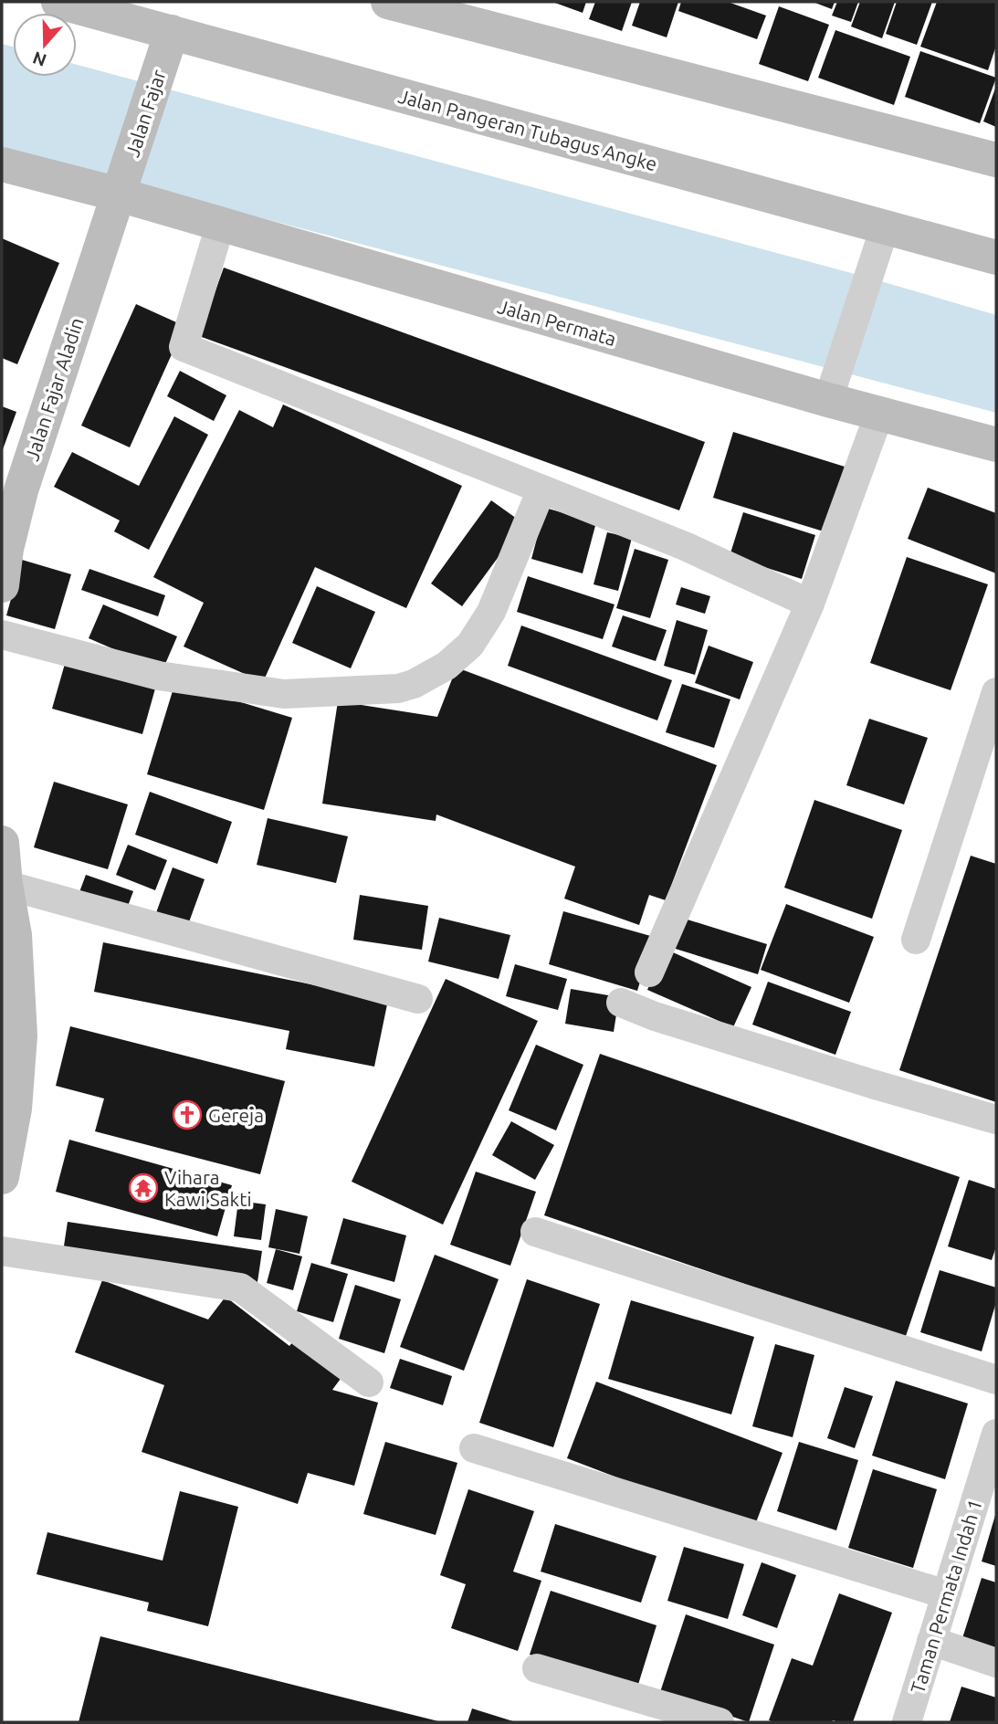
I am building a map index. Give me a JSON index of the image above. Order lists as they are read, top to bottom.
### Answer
{
  "streets": {
    "street": [
      "Jalan Fajar",
      "Jalan Pangeran Tubagus Angke",
      "Jalan Permata",
      "Jalan Fajar Aladin",
      "Taman Permata Indah 1"
    ]
  },
  "crossings": [
    ["Jalan Fajar", "Jalan Pangeran Tubagus Angke"],
    ["Jalan Fajar", "Jalan Permata"],
    ["Jalan Fajar", "Jalan Fajar Aladin"],
    ["Jalan Permata", "Jalan Fajar Aladin"]
  ],
  "places": {
    "church": ["Gereja"],
    "temple": ["Vihara Kawi Sakti"]
  },
  "north": "bottom"
}
